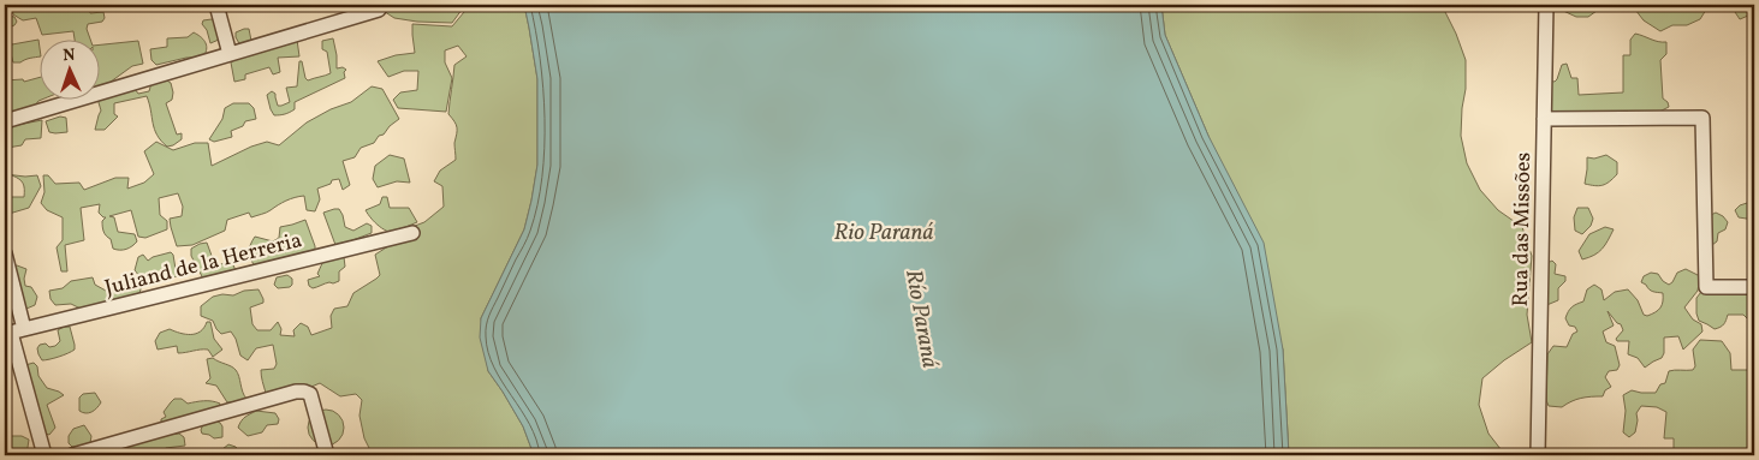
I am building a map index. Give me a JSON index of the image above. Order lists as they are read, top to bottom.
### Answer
{
  "streets": {
    "street": ["Rua das Missões", "Juliand de la Herreria"]
  },
  "water": ["Rio Paraná", "Río Paraná"],
  "north": "top"
}
